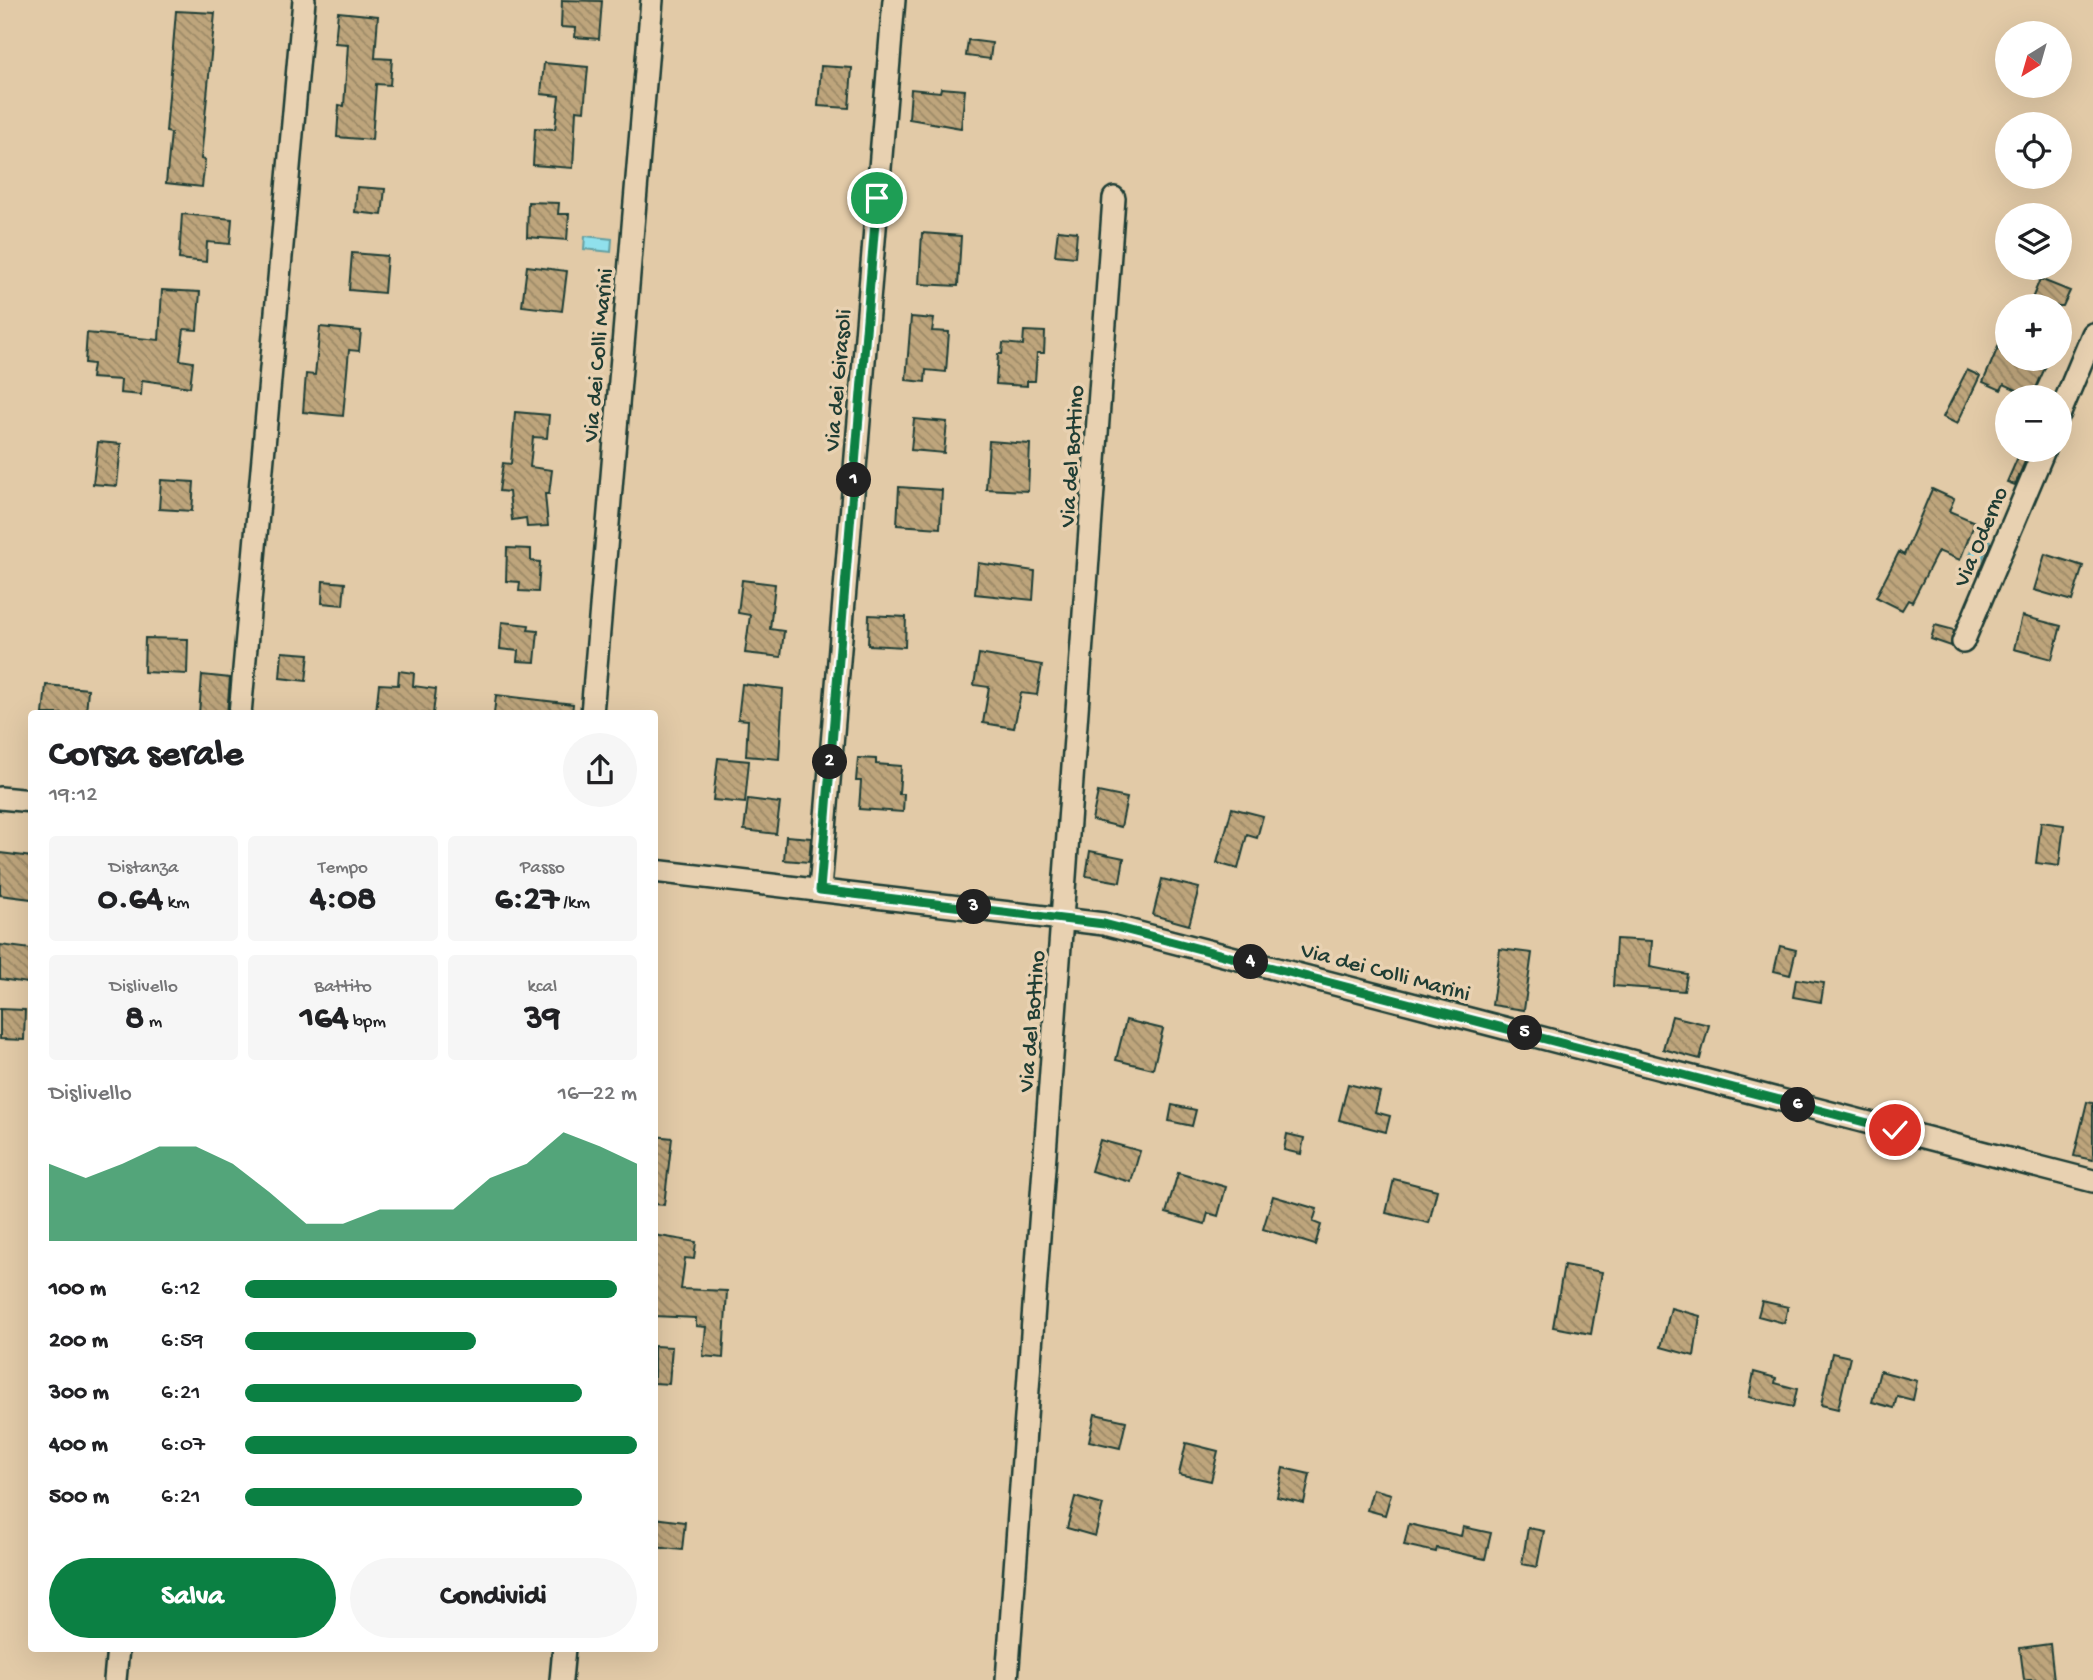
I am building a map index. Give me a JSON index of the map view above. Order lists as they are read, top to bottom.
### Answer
{
  "streets": {
    "street": [
      "Via dei Colli Marini",
      "Via dei Girasoli",
      "Via del Bottino",
      "Via Oderno"
    ]
  },
  "crossings": [
    ["Via dei Colli Marini", "Via dei Girasoli"],
    ["Via dei Colli Marini", "Via del Bottino"]
  ],
  "north": "bottom left",
  "page": {
    "map_buttons": ["+", "−"],
    "pins": [
      "1",
      "2",
      "3",
      "4",
      "5",
      "6"
    ],
    "heading": ["Corsa serale", "19:12"],
    "stats": [
      ["Distanza", "0.64 km"],
      ["Tempo", "4:08"],
      ["Passo", "6:27 /km"],
      ["Dislivello", "8 m"],
      ["Battito", "164 bpm"],
      ["kcal", "39"]
    ],
    "chart": ["Dislivello", "16–22 m"],
    "list": [
      {
        "name": "100 m",
        "note": "6:12"
      },
      {
        "name": "200 m",
        "note": "6:59"
      },
      {
        "name": "300 m",
        "note": "6:21"
      },
      {
        "name": "400 m",
        "note": "6:07"
      },
      {
        "name": "500 m",
        "note": "6:21"
      }
    ],
    "buttons": ["Salva", "Condividi"]
  }
}
